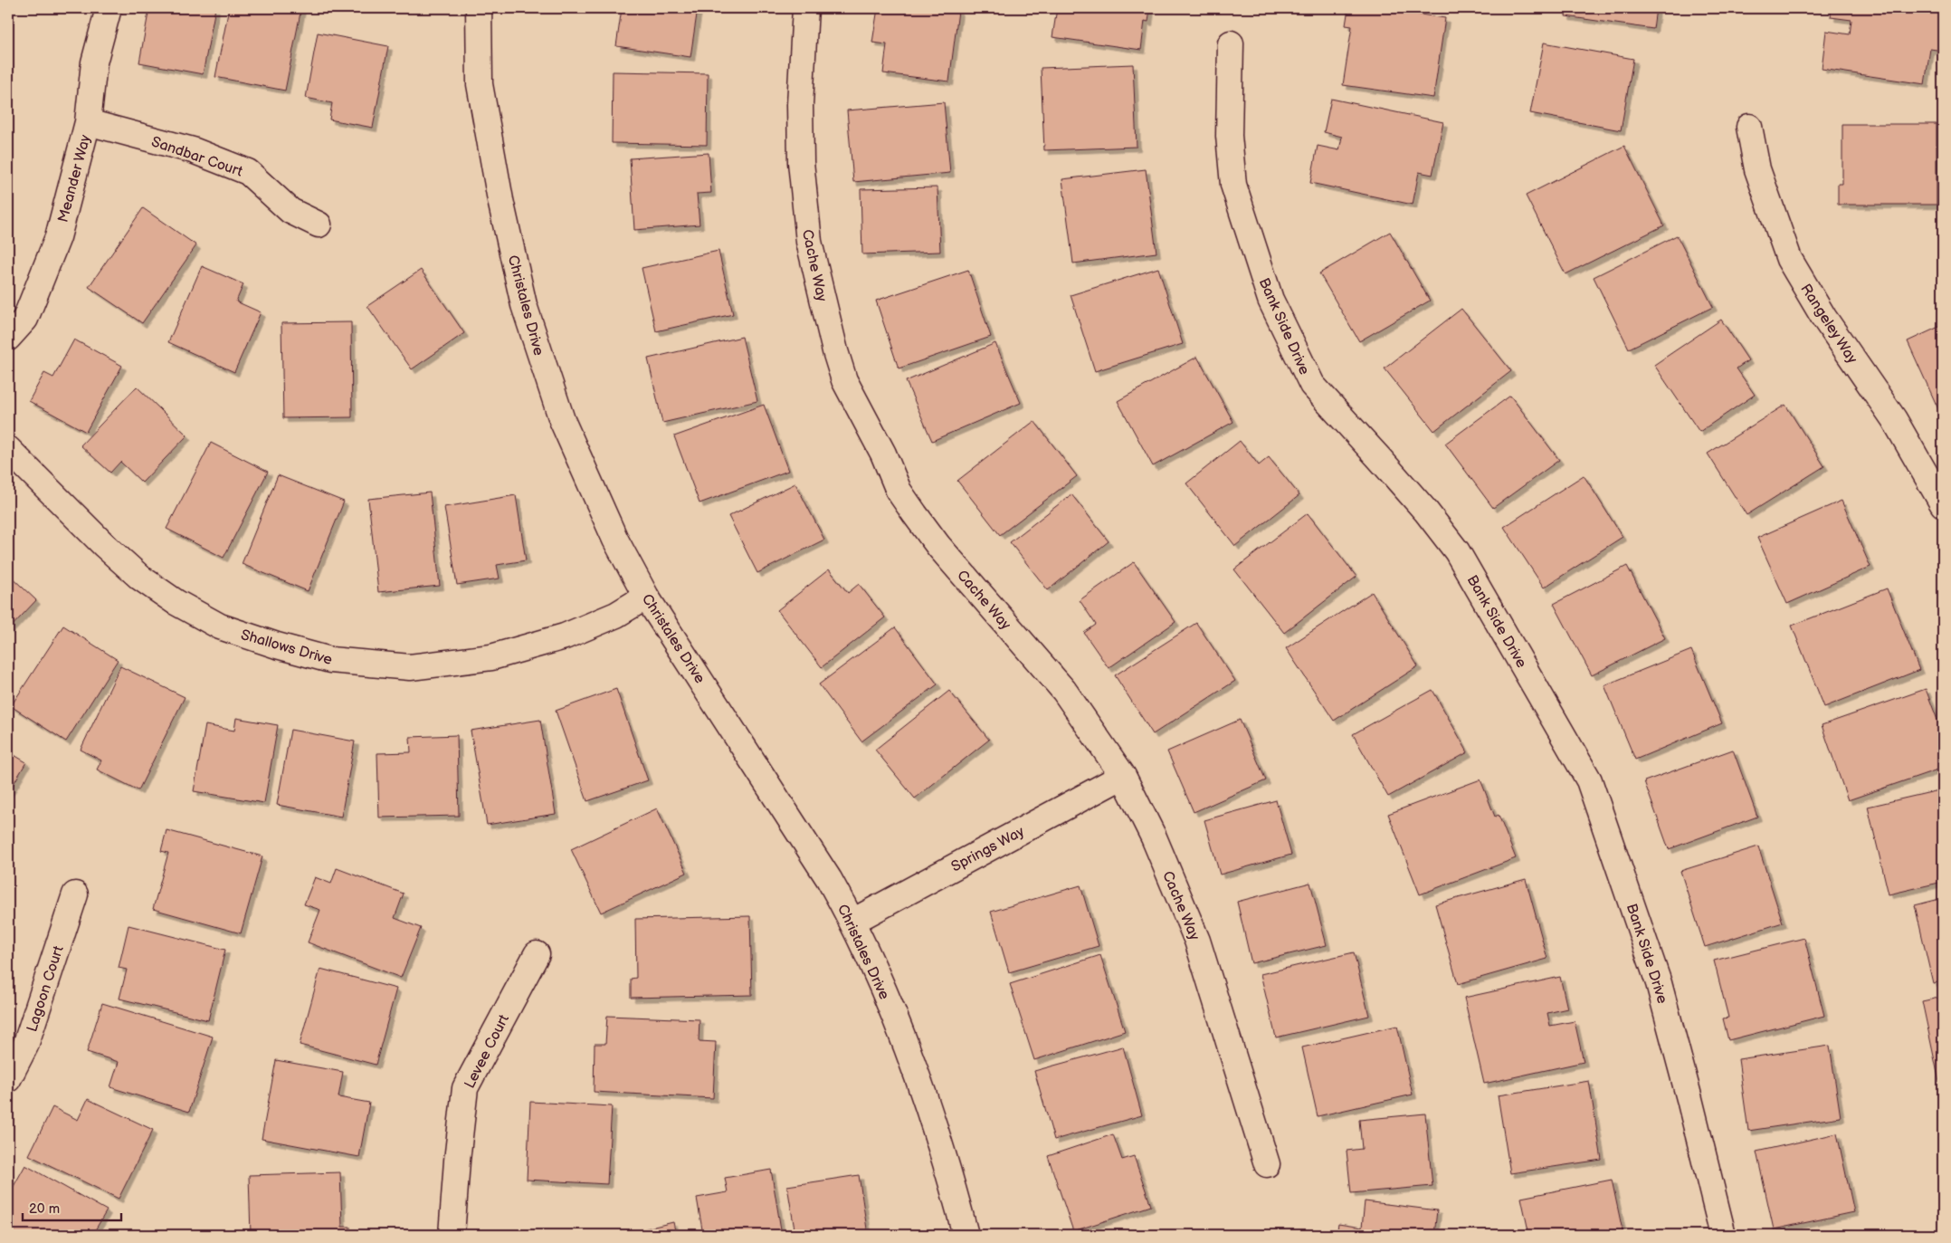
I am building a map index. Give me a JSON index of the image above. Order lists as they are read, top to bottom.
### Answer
{
  "streets": {
    "street": [
      "Sandbar Court",
      "Meander Way",
      "Cache Way",
      "Christales Drive",
      "Rangeley Way",
      "Bank Side Drive",
      "Shallows Drive",
      "Springs Way",
      "Lagoon Court",
      "Levee Court"
    ]
  },
  "crossings": [
    ["Sandbar Court", "Meander Way"],
    ["Cache Way", "Springs Way"],
    ["Christales Drive", "Shallows Drive"],
    ["Christales Drive", "Springs Way"]
  ],
  "scale_bar": "20 m"
}
